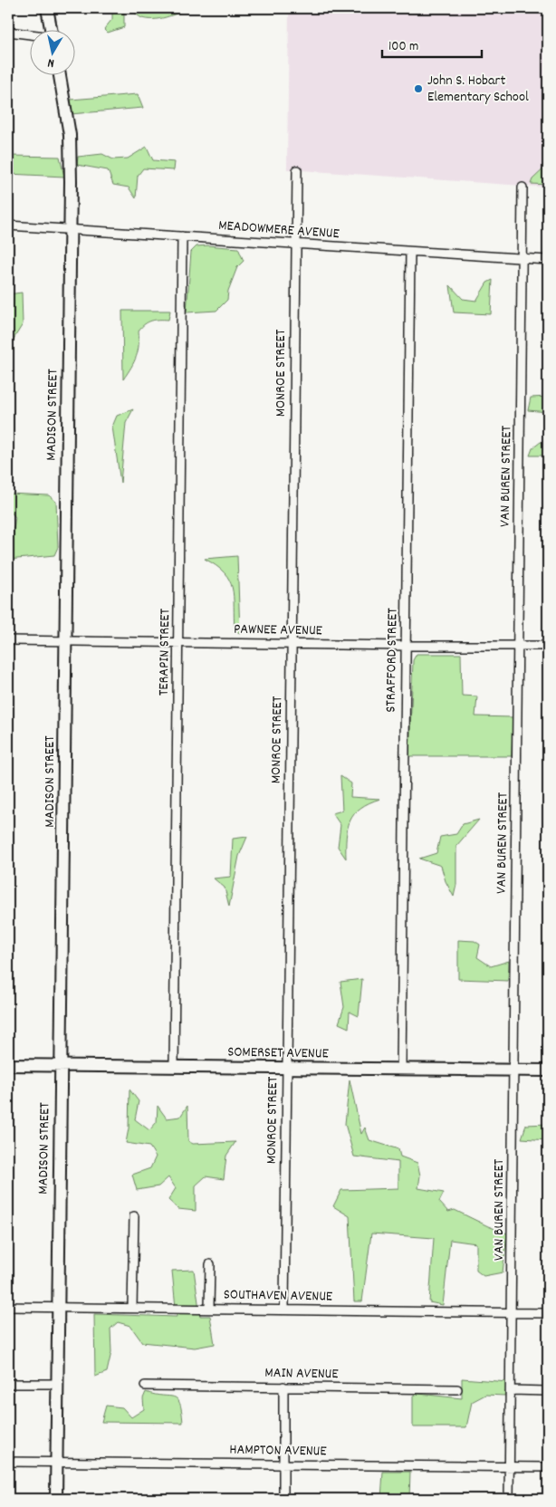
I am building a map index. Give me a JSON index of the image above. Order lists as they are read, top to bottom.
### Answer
{
  "streets": {
    "street": [
      "MEADOWMERE AVENUE",
      "MONROE STREET",
      "MADISON STREET",
      "VAN BUREN STREET",
      "PAWNEE AVENUE",
      "TERAPIN STREET",
      "STRAFFORD STREET",
      "SOMERSET AVENUE",
      "SOUTHAVEN AVENUE",
      "MAIN AVENUE",
      "HAMPTON AVENUE"
    ]
  },
  "crossings": [
    ["MEADOWMERE AVENUE", "MONROE STREET"],
    ["MEADOWMERE AVENUE", "MADISON STREET"],
    ["MEADOWMERE AVENUE", "VAN BUREN STREET"],
    ["MEADOWMERE AVENUE", "TERAPIN STREET"],
    ["MEADOWMERE AVENUE", "STRAFFORD STREET"],
    ["MONROE STREET", "PAWNEE AVENUE"],
    ["MONROE STREET", "SOMERSET AVENUE"],
    ["MONROE STREET", "SOUTHAVEN AVENUE"],
    ["MADISON STREET", "PAWNEE AVENUE"],
    ["MADISON STREET", "SOMERSET AVENUE"],
    ["MADISON STREET", "SOUTHAVEN AVENUE"],
    ["MADISON STREET", "HAMPTON AVENUE"],
    ["VAN BUREN STREET", "PAWNEE AVENUE"],
    ["VAN BUREN STREET", "SOMERSET AVENUE"],
    ["VAN BUREN STREET", "SOUTHAVEN AVENUE"],
    ["VAN BUREN STREET", "HAMPTON AVENUE"],
    ["PAWNEE AVENUE", "TERAPIN STREET"],
    ["PAWNEE AVENUE", "STRAFFORD STREET"],
    ["TERAPIN STREET", "SOMERSET AVENUE"],
    ["STRAFFORD STREET", "SOMERSET AVENUE"]
  ],
  "places": ["John S. Hobart Elementary School"],
  "scale_bar": "100 m",
  "north": "bottom"
}
